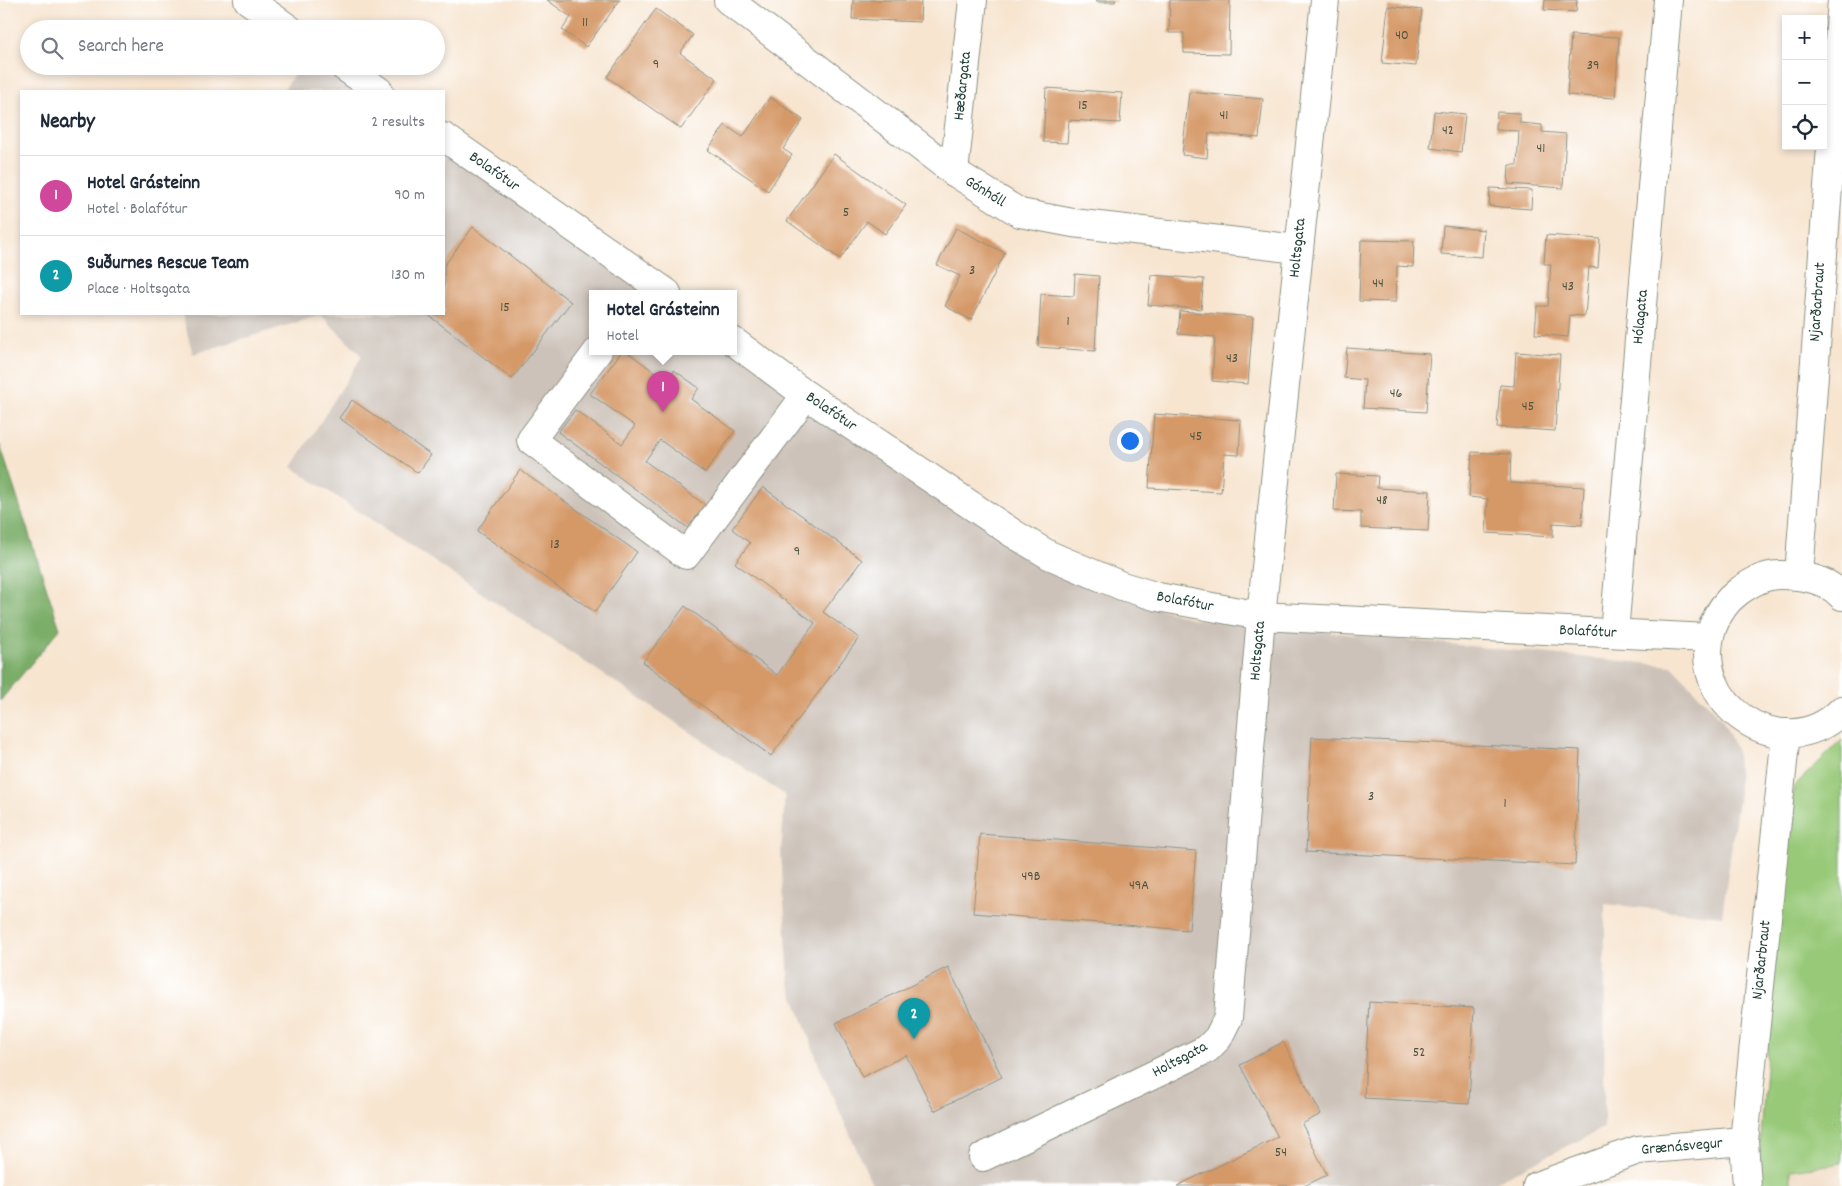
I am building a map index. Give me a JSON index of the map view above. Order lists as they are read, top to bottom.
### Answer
{
  "streets": {
    "street": [
      "Hæðargata",
      "Bolafótur",
      "Gónhóll",
      "Holtsgata",
      "Njarðarbraut",
      "Hólagata",
      "Grænásvegur"
    ]
  },
  "crossings": [
    ["Hæðargata", "Gónhóll"],
    ["Bolafótur", "Holtsgata"],
    ["Bolafótur", "Hólagata"],
    ["Gónhóll", "Holtsgata"],
    ["Njarðarbraut", "Grænásvegur"]
  ],
  "house_numbers": [
    "11",
    "40",
    "9",
    "39",
    "15",
    "41",
    "42",
    "41",
    "5",
    "3",
    "44",
    "43",
    "15",
    "1",
    "43",
    "46",
    "45",
    "45",
    "48",
    "13",
    "9",
    "3",
    "1",
    "49B",
    "49A",
    "52",
    "54"
  ],
  "page": {
    "map_buttons": ["+", "−"],
    "search": "Search here",
    "heading": ["Nearby", "2 results"],
    "list": [
      {
        "mark": "1",
        "name": "Hotel Grásteinn",
        "note": "Hotel · Bolafótur",
        "value": "90 m"
      },
      {
        "mark": "2",
        "name": "Suðurnes Rescue Team",
        "note": "Place · Holtsgata",
        "value": "130 m"
      }
    ],
    "popup": ["Hotel Grásteinn", "Hotel"],
    "pins": ["1", "2"]
  }
}
